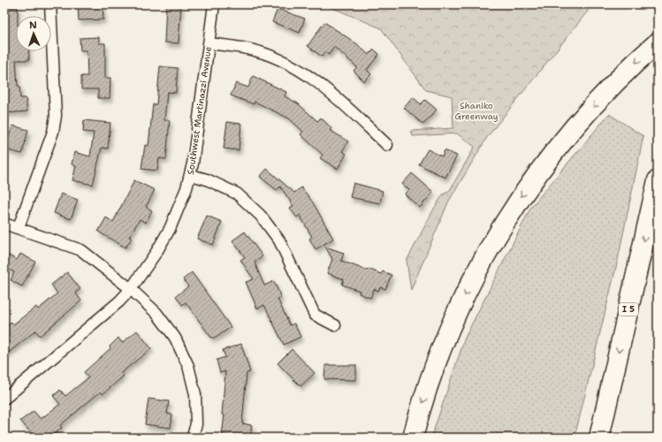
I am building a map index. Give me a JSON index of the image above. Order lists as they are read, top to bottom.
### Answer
{
  "streets": {
    "highway": ["I 5"],
    "street": ["Southwest Martinazzi Avenue"]
  },
  "parks": ["Shaniko Greenway"],
  "north": "top"
}
